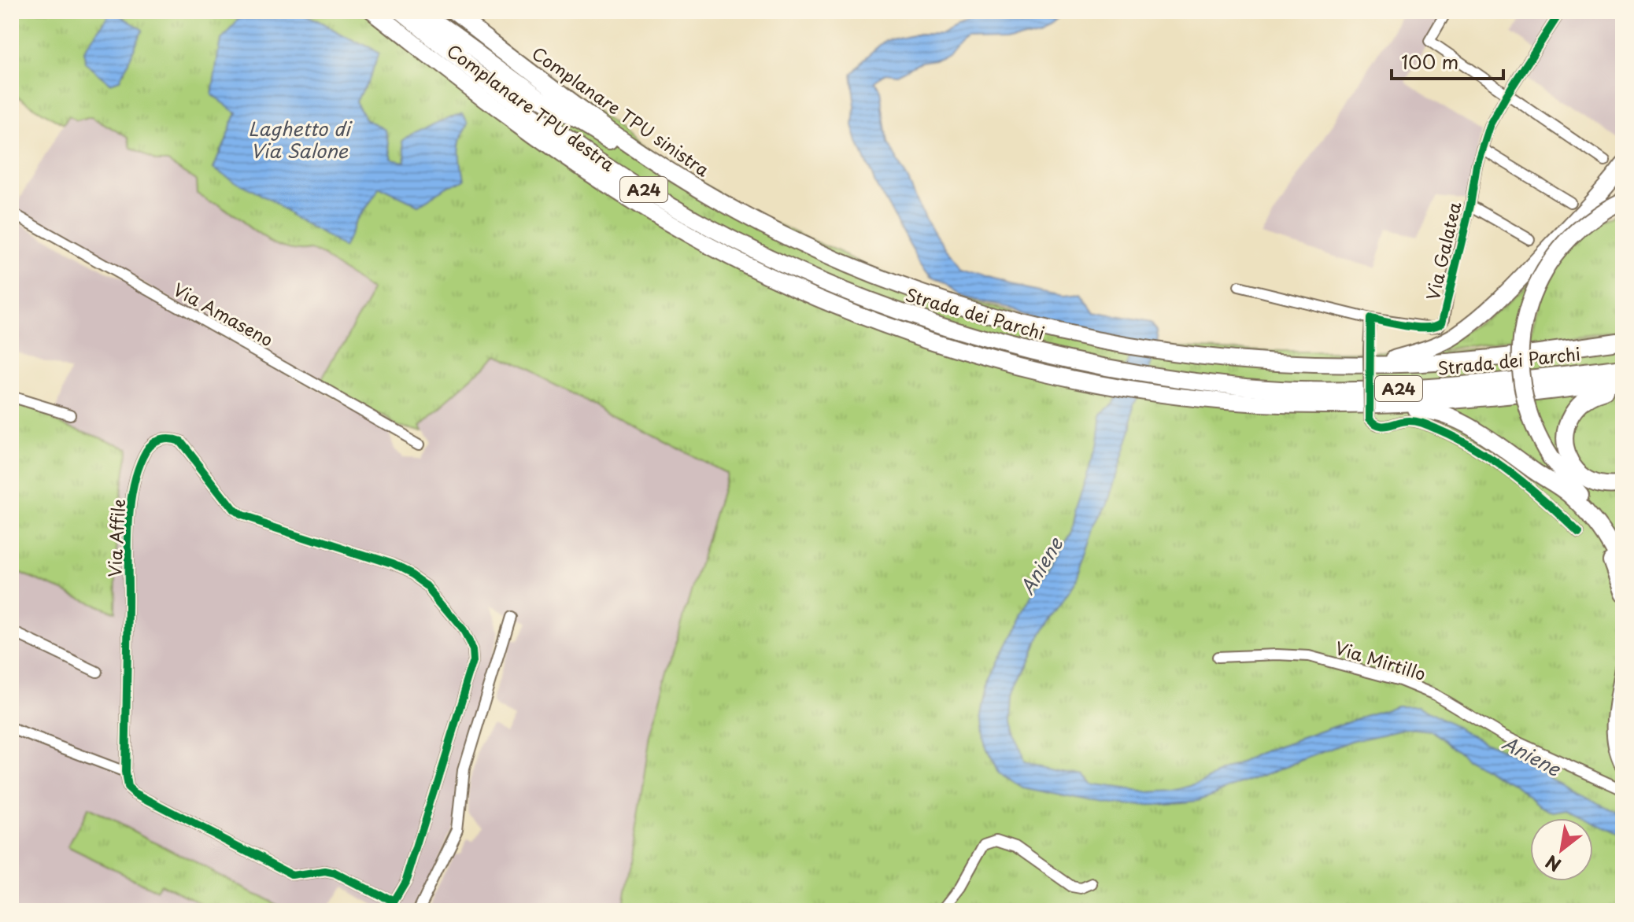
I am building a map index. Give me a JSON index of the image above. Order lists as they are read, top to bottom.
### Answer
{
  "streets": {
    "highway": [
      "Complanare TPU destra",
      "Complanare TPU sinistra",
      "A24",
      "Strada dei Parchi"
    ],
    "street": [
      "Via Galatea",
      "Via Amaseno",
      "Via Affile",
      "Via Mirtillo"
    ]
  },
  "crossings": [
    ["Complanare TPU sinistra", "Strada dei Parchi"]
  ],
  "water": ["Laghetto di Via Salone", "Aniene"],
  "scale_bar": "100 m",
  "north": "bottom left"
}
